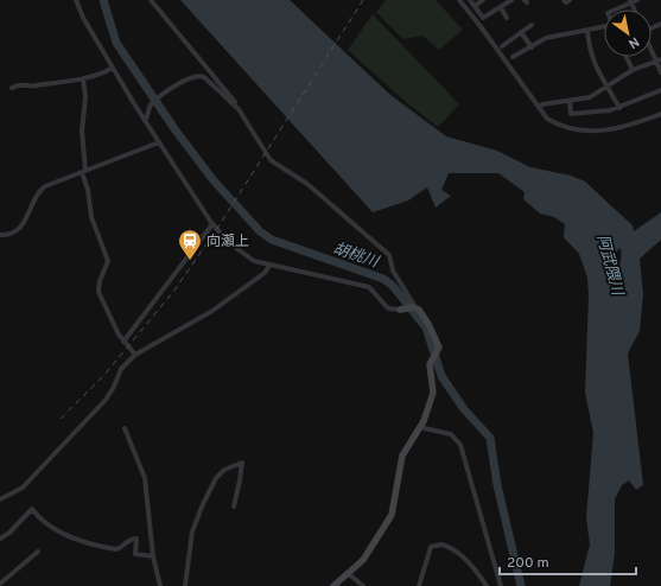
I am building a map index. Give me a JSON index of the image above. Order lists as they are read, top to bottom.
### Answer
{
  "water": ["胡桃川", "阿武隈川"],
  "places": {
    "station": ["向瀬上"]
  },
  "scale_bar": "200 m",
  "north": "bottom right"
}
